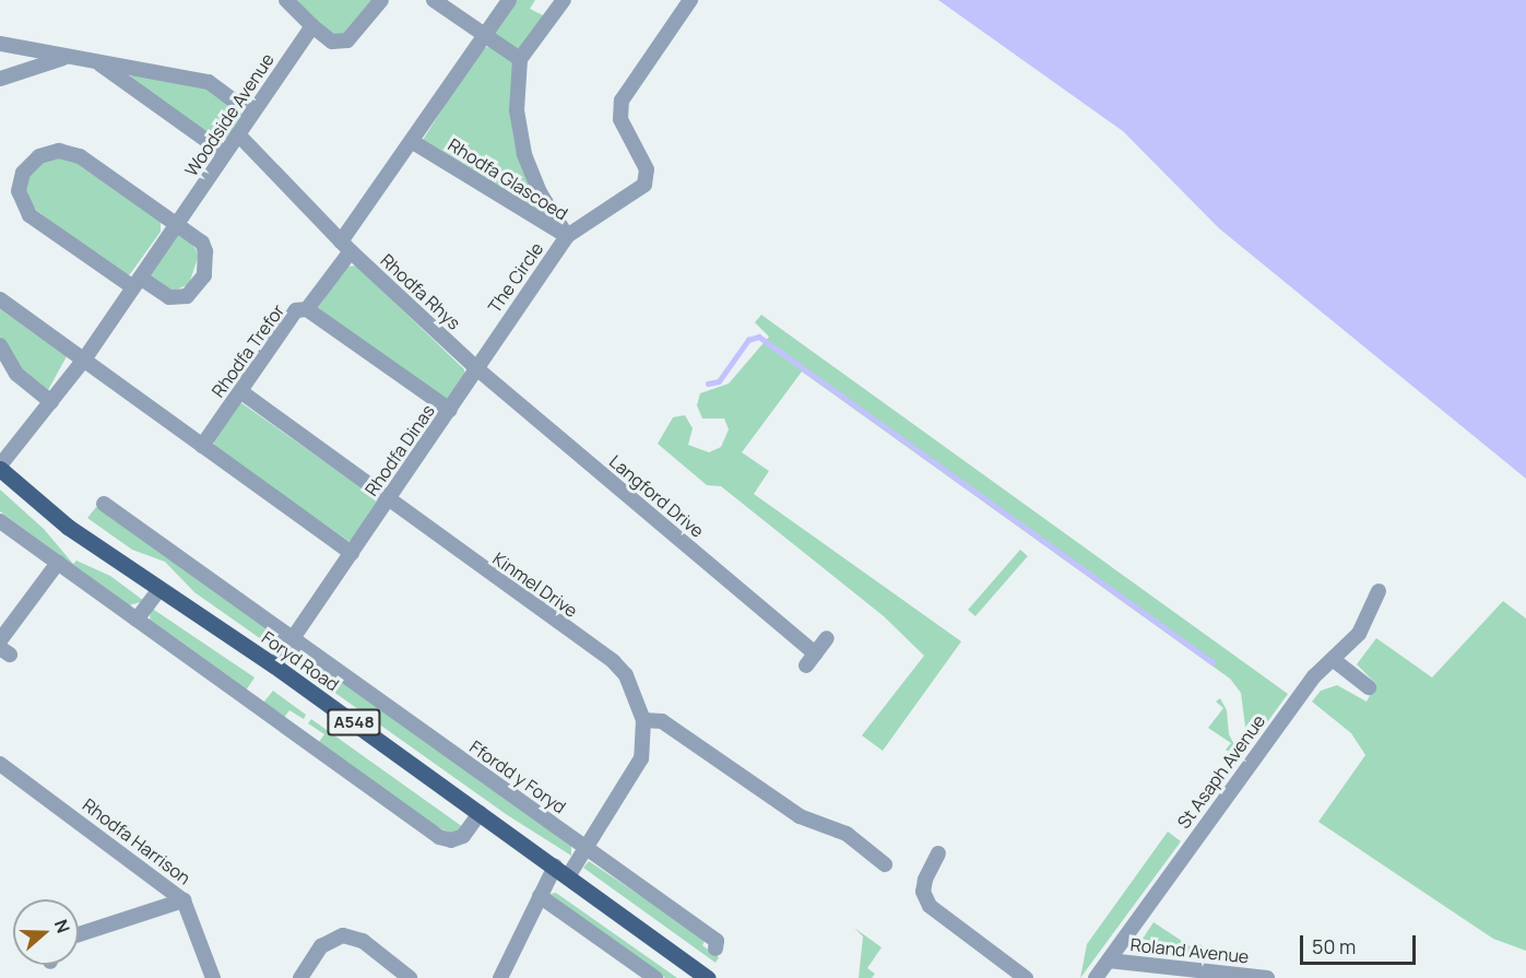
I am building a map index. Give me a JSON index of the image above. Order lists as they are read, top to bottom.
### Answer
{
  "streets": {
    "main road": ["Foryd Road", "A548"],
    "street": [
      "Woodside Avenue",
      "Rhodfa Glascoed",
      "The Circle",
      "Rhodfa Rhys",
      "Rhodfa Trefor",
      "Rhodfa Dinas",
      "Langford Drive",
      "Kinmel Drive",
      "St Asaph Avenue",
      "Ffordd y Foryd",
      "Rhodfa Harrison",
      "Roland Avenue"
    ]
  },
  "crossings": [
    ["Woodside Avenue", "Rhodfa Rhys"],
    ["Woodside Avenue", "Foryd Road"],
    ["Rhodfa Glascoed", "The Circle"],
    ["Rhodfa Glascoed", "Rhodfa Trefor"],
    ["The Circle", "Rhodfa Rhys"],
    ["The Circle", "Rhodfa Dinas"],
    ["The Circle", "Langford Drive"],
    ["Rhodfa Rhys", "Rhodfa Trefor"],
    ["Rhodfa Rhys", "Rhodfa Dinas"],
    ["Rhodfa Rhys", "Langford Drive"],
    ["Rhodfa Trefor", "Kinmel Drive"],
    ["Rhodfa Dinas", "Langford Drive"],
    ["Rhodfa Dinas", "Kinmel Drive"],
    ["Rhodfa Dinas", "Foryd Road"],
    ["Rhodfa Dinas", "Ffordd y Foryd"],
    ["Kinmel Drive", "Foryd Road"],
    ["Kinmel Drive", "Ffordd y Foryd"],
    ["St Asaph Avenue", "Roland Avenue"]
  ],
  "scale_bar": "50 m",
  "north": "right"
}
